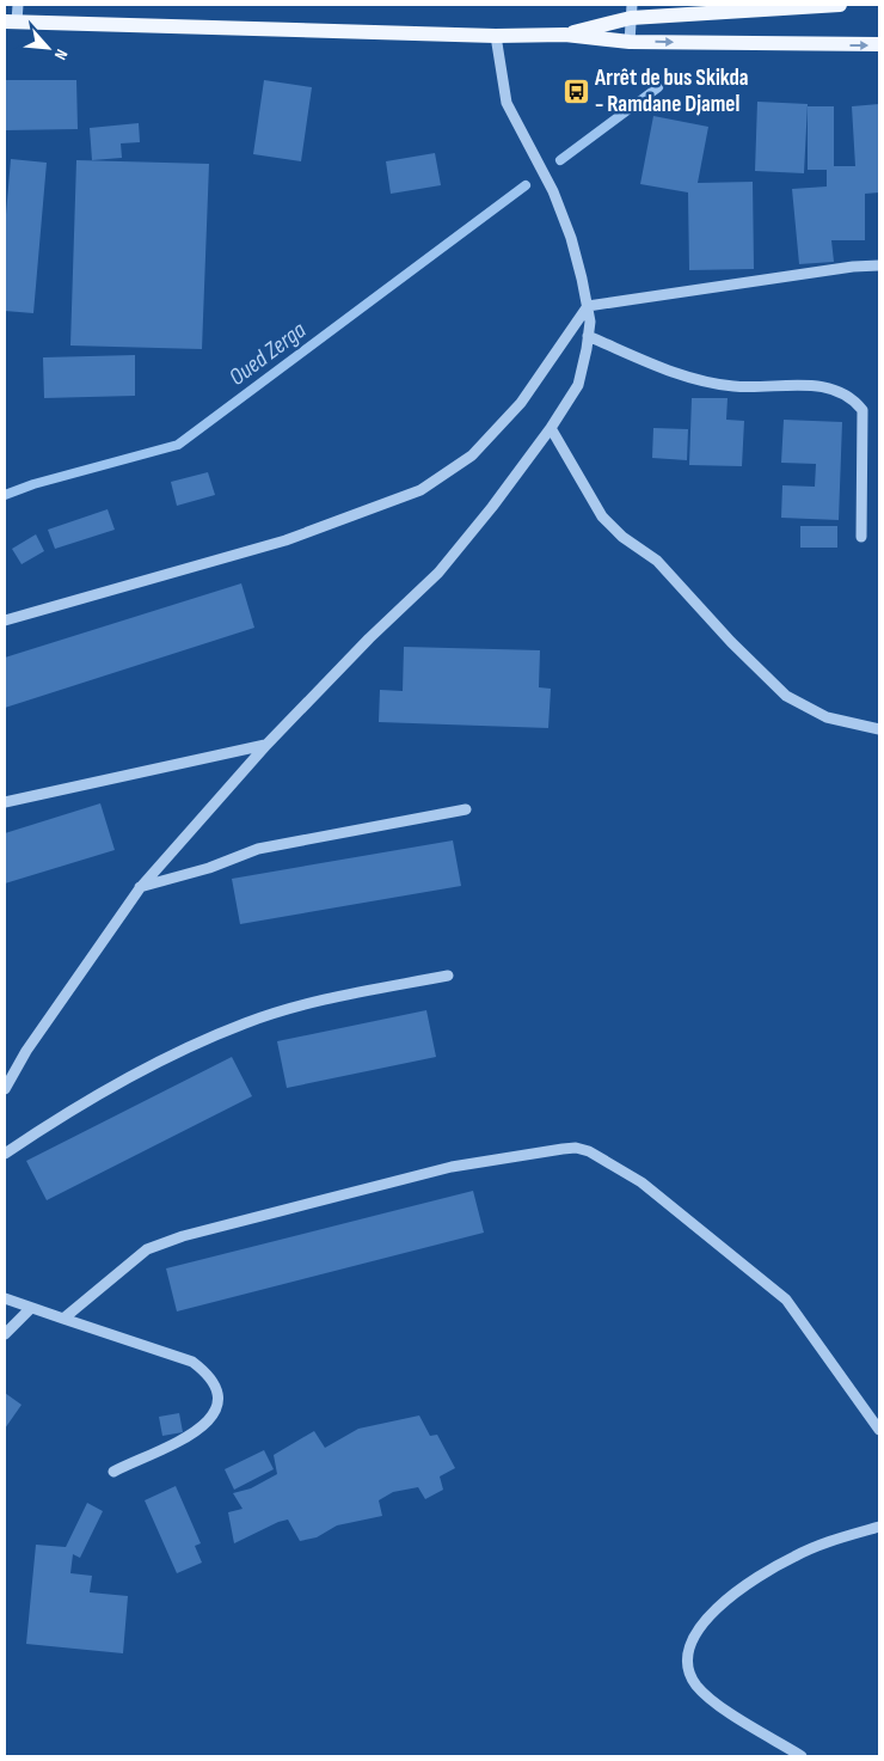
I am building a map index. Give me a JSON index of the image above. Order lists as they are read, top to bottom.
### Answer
{
  "water": ["Oued Zerga"],
  "places": {
    "bus stop": ["Arrêt de bus Skikda - Ramdane Djamel"]
  },
  "north": "bottom right"
}
